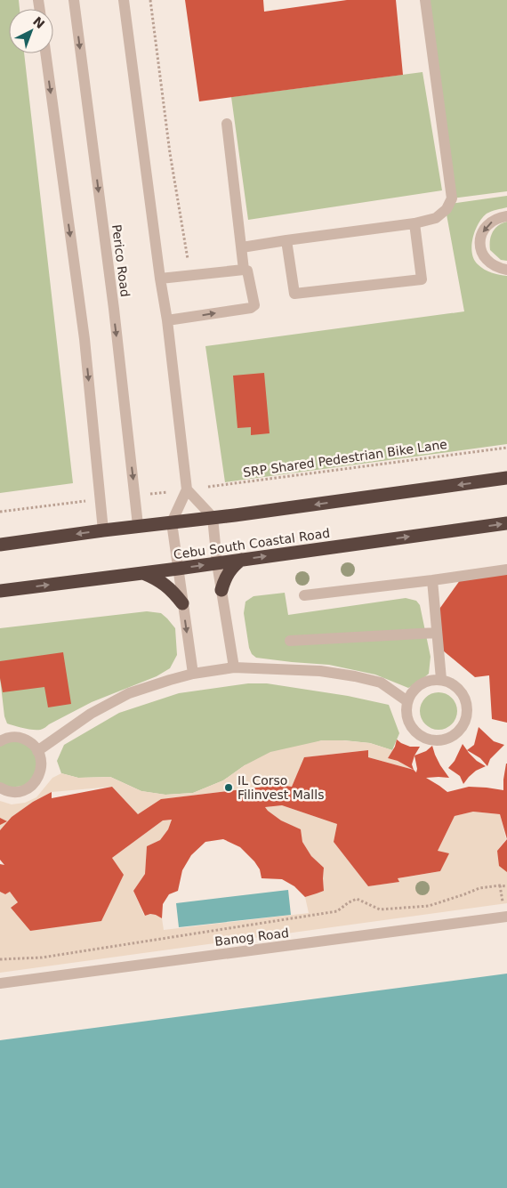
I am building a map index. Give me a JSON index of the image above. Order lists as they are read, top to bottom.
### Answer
{
  "streets": {
    "highway": ["Cebu South Coastal Road"],
    "street": ["Perico Road", "Banog Road"],
    "path": ["SRP Shared Pedestrian Bike Lane"]
  },
  "places": ["IL Corso Filinvest Malls"],
  "north": "top right"
}
